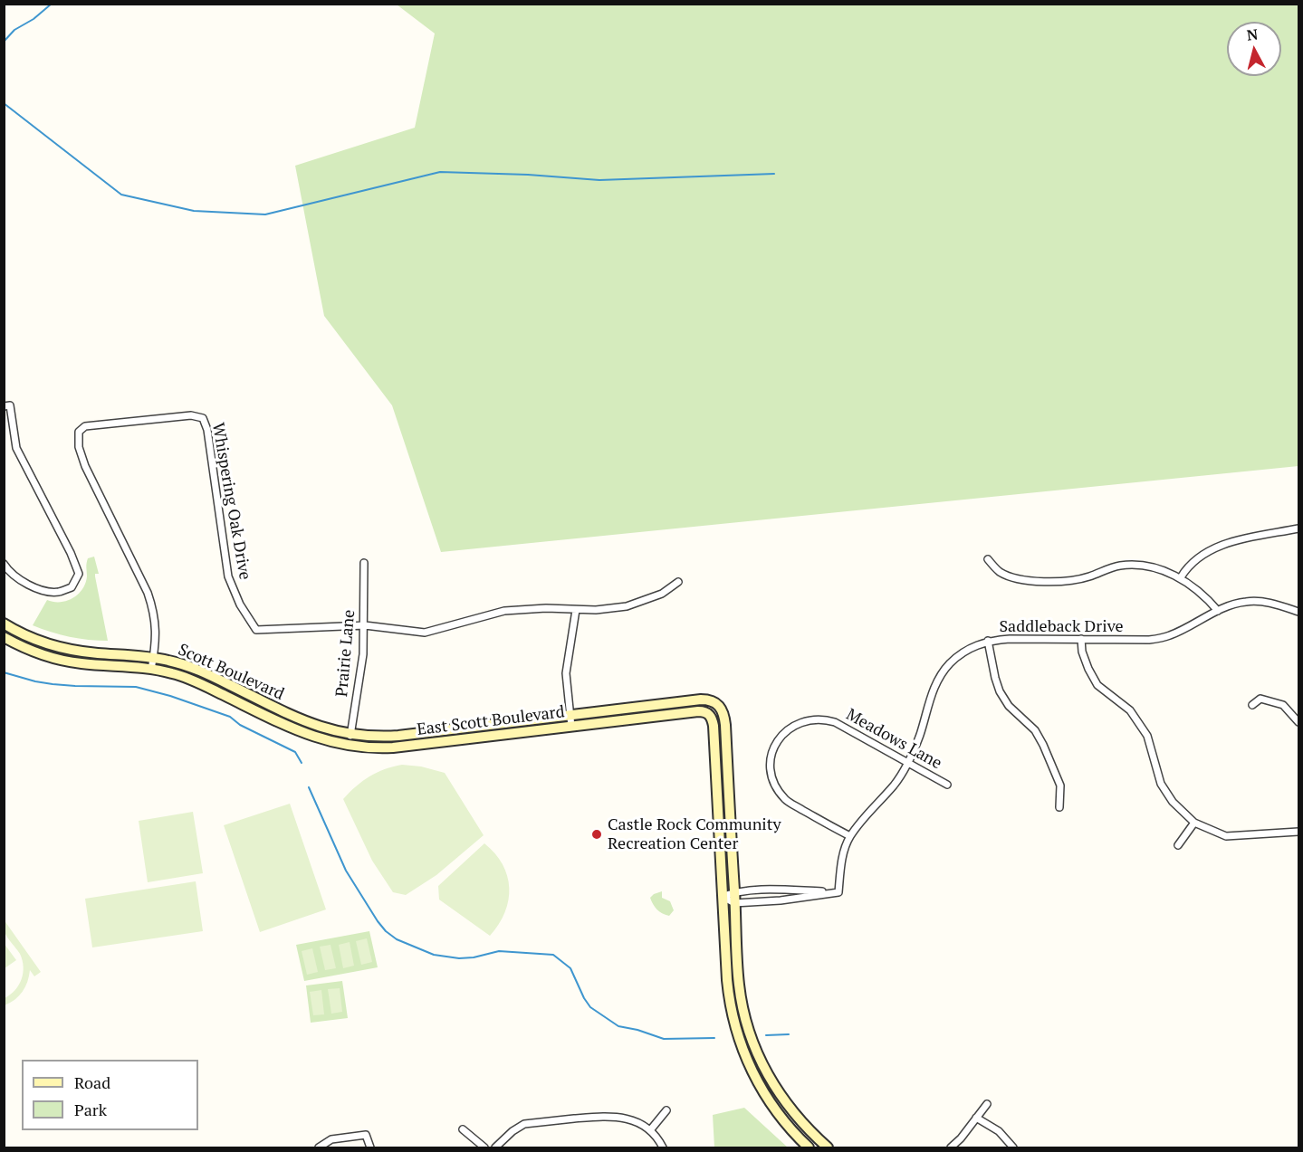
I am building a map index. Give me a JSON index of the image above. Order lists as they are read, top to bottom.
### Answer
{
  "streets": {
    "street": [
      "Whispering Oak Drive",
      "Saddleback Drive",
      "Prairie Lane",
      "Scott Boulevard",
      "East Scott Boulevard",
      "Meadows Lane"
    ]
  },
  "crossings": [
    ["Whispering Oak Drive", "Prairie Lane"],
    ["Whispering Oak Drive", "Scott Boulevard"],
    ["Saddleback Drive", "Meadows Lane"],
    ["Prairie Lane", "Scott Boulevard"],
    ["Prairie Lane", "East Scott Boulevard"],
    ["Scott Boulevard", "East Scott Boulevard"]
  ],
  "places": ["Castle Rock Community Recreation Center"],
  "legend": ["Road", "Park"],
  "north": "top"
}
